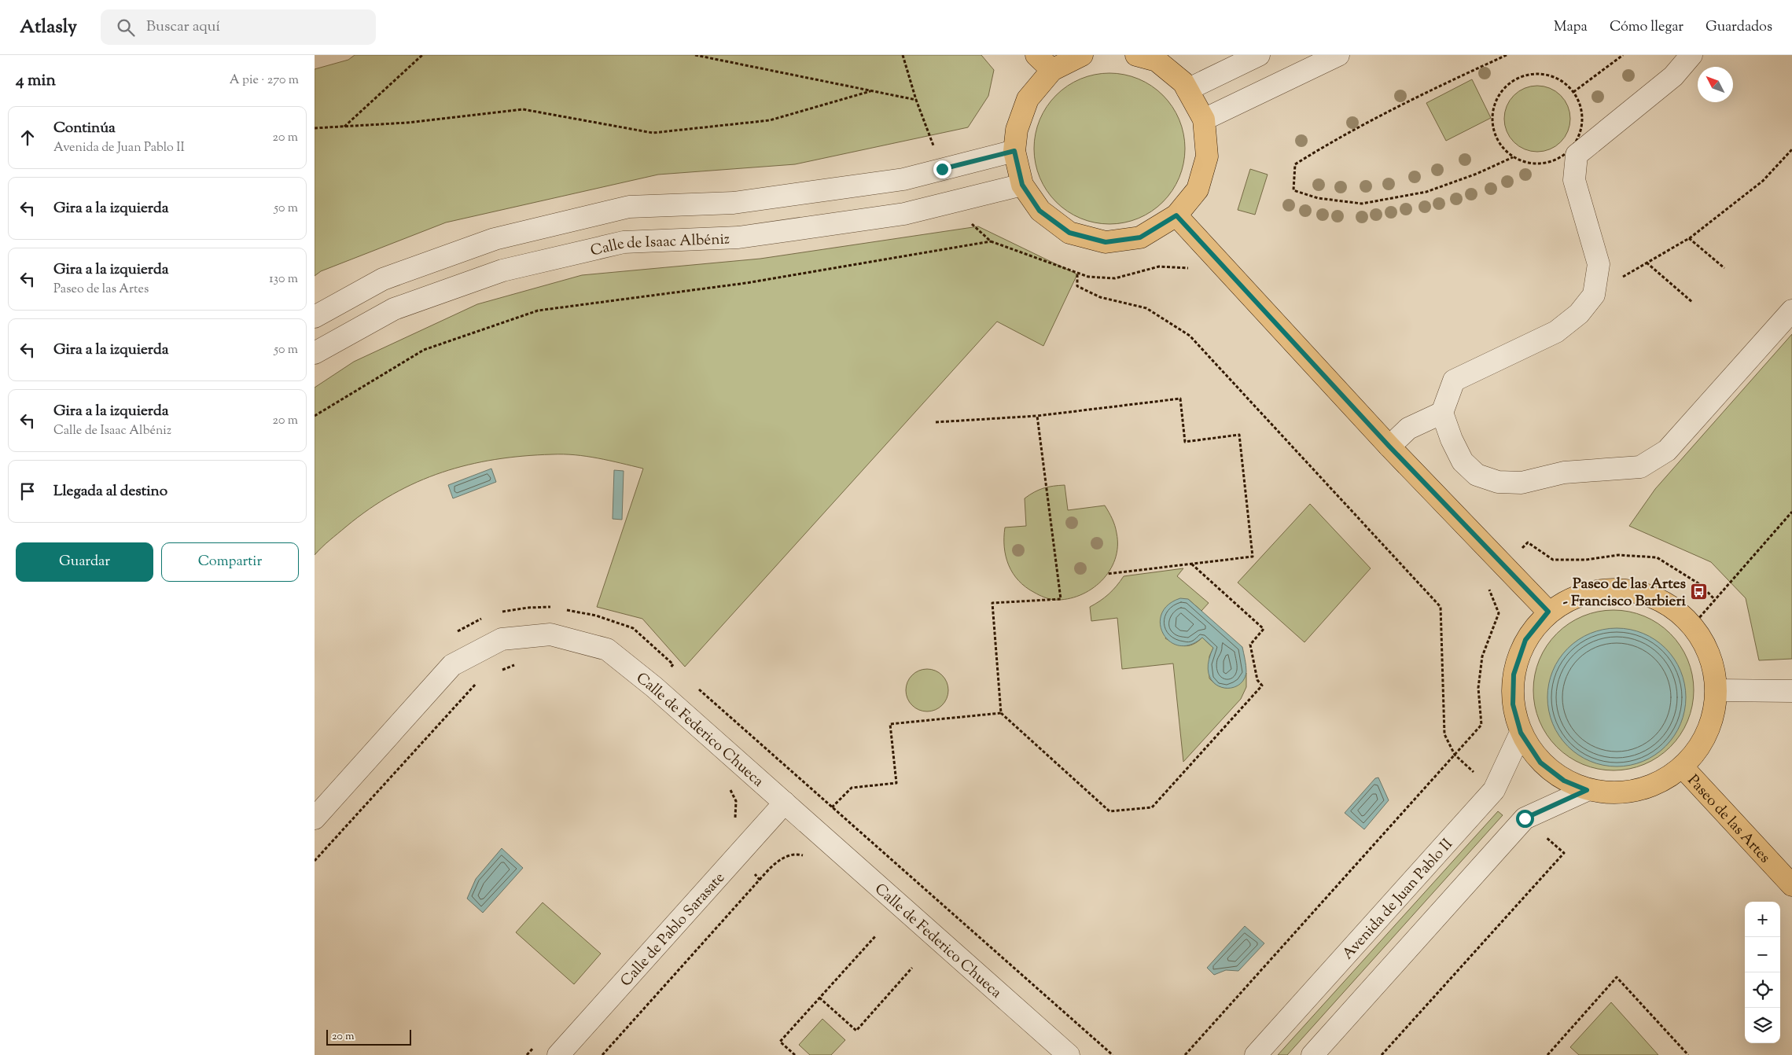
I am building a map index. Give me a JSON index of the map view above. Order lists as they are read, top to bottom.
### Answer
{
  "streets": {
    "main road": ["Paseo de las Artes"],
    "street": [
      "Calle de Isaac Albéniz",
      "Calle de Federico Chueca",
      "Avenida de Juan Pablo II",
      "Calle de Pablo Sarasate"
    ]
  },
  "crossings": [
    ["Calle de Federico Chueca", "Calle de Pablo Sarasate"]
  ],
  "places": {
    "bus stop": ["Paseo de las Artes - Francisco Barbieri"]
  },
  "scale_bar": "20 m",
  "north": "top left",
  "page": {
    "header": "Atlasly",
    "search": "Buscar aquí",
    "nav": ["Mapa", "Cómo llegar", "Guardados"],
    "heading": ["4 min", "A pie · 270 m"],
    "list": [
      ["Continúa", "Avenida de Juan Pablo II", "20 m"],
      ["Gira a la izquierda", "50 m"],
      ["Gira a la izquierda", "Paseo de las Artes", "130 m"],
      ["Gira a la izquierda", "50 m"],
      ["Gira a la izquierda", "Calle de Isaac Albéniz", "20 m"],
      "Llegada al destino"
    ],
    "buttons": ["Guardar", "Compartir"],
    "map_buttons": ["+", "−"],
    "scale": "20 m"
  }
}
